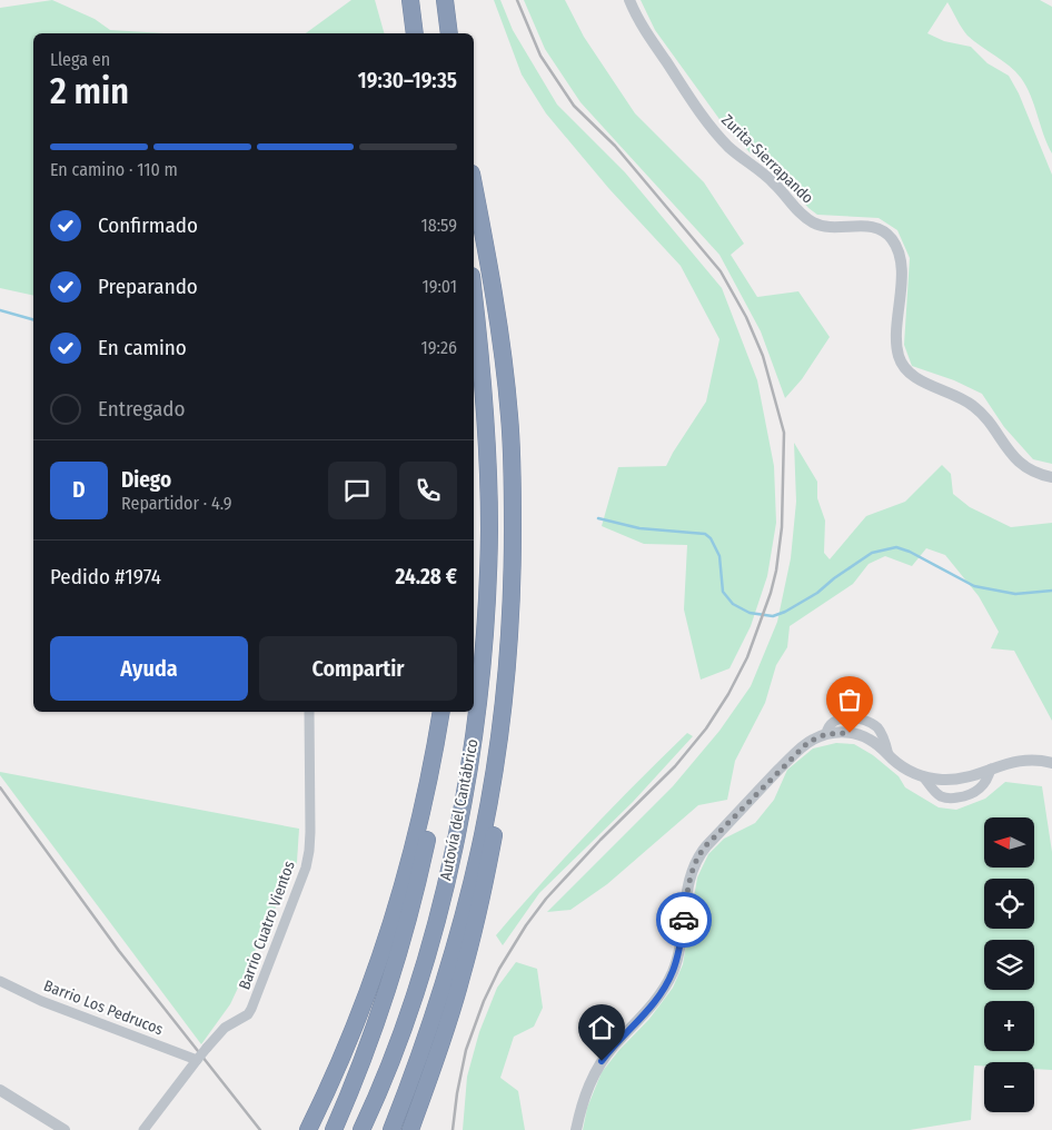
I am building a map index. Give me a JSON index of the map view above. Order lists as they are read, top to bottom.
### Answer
{
  "streets": {
    "highway": ["Autovía del Cantábrico"],
    "street": ["Zurita-Sierrapando", "Barrio Cuatro Vientos", "Barrio Los Pedrucos"]
  },
  "crossings": [
    ["Barrio Cuatro Vientos", "Barrio Los Pedrucos"]
  ],
  "north": "left",
  "page": {
    "heading": ["2 min", "Llega en", "19:30–19:35"],
    "panel": [
      "Diego",
      "Repartidor · 4.9",
      "Pedido #1974",
      "24.28 €"
    ],
    "bar": "En camino · 110 m",
    "list": [
      ["Confirmado", "18:59"],
      ["Preparando", "19:01"],
      ["En camino", "19:26"],
      "Entregado"
    ],
    "round": "D",
    "buttons": ["Ayuda", "Compartir"],
    "map_buttons": ["+", "−"]
  }
}
